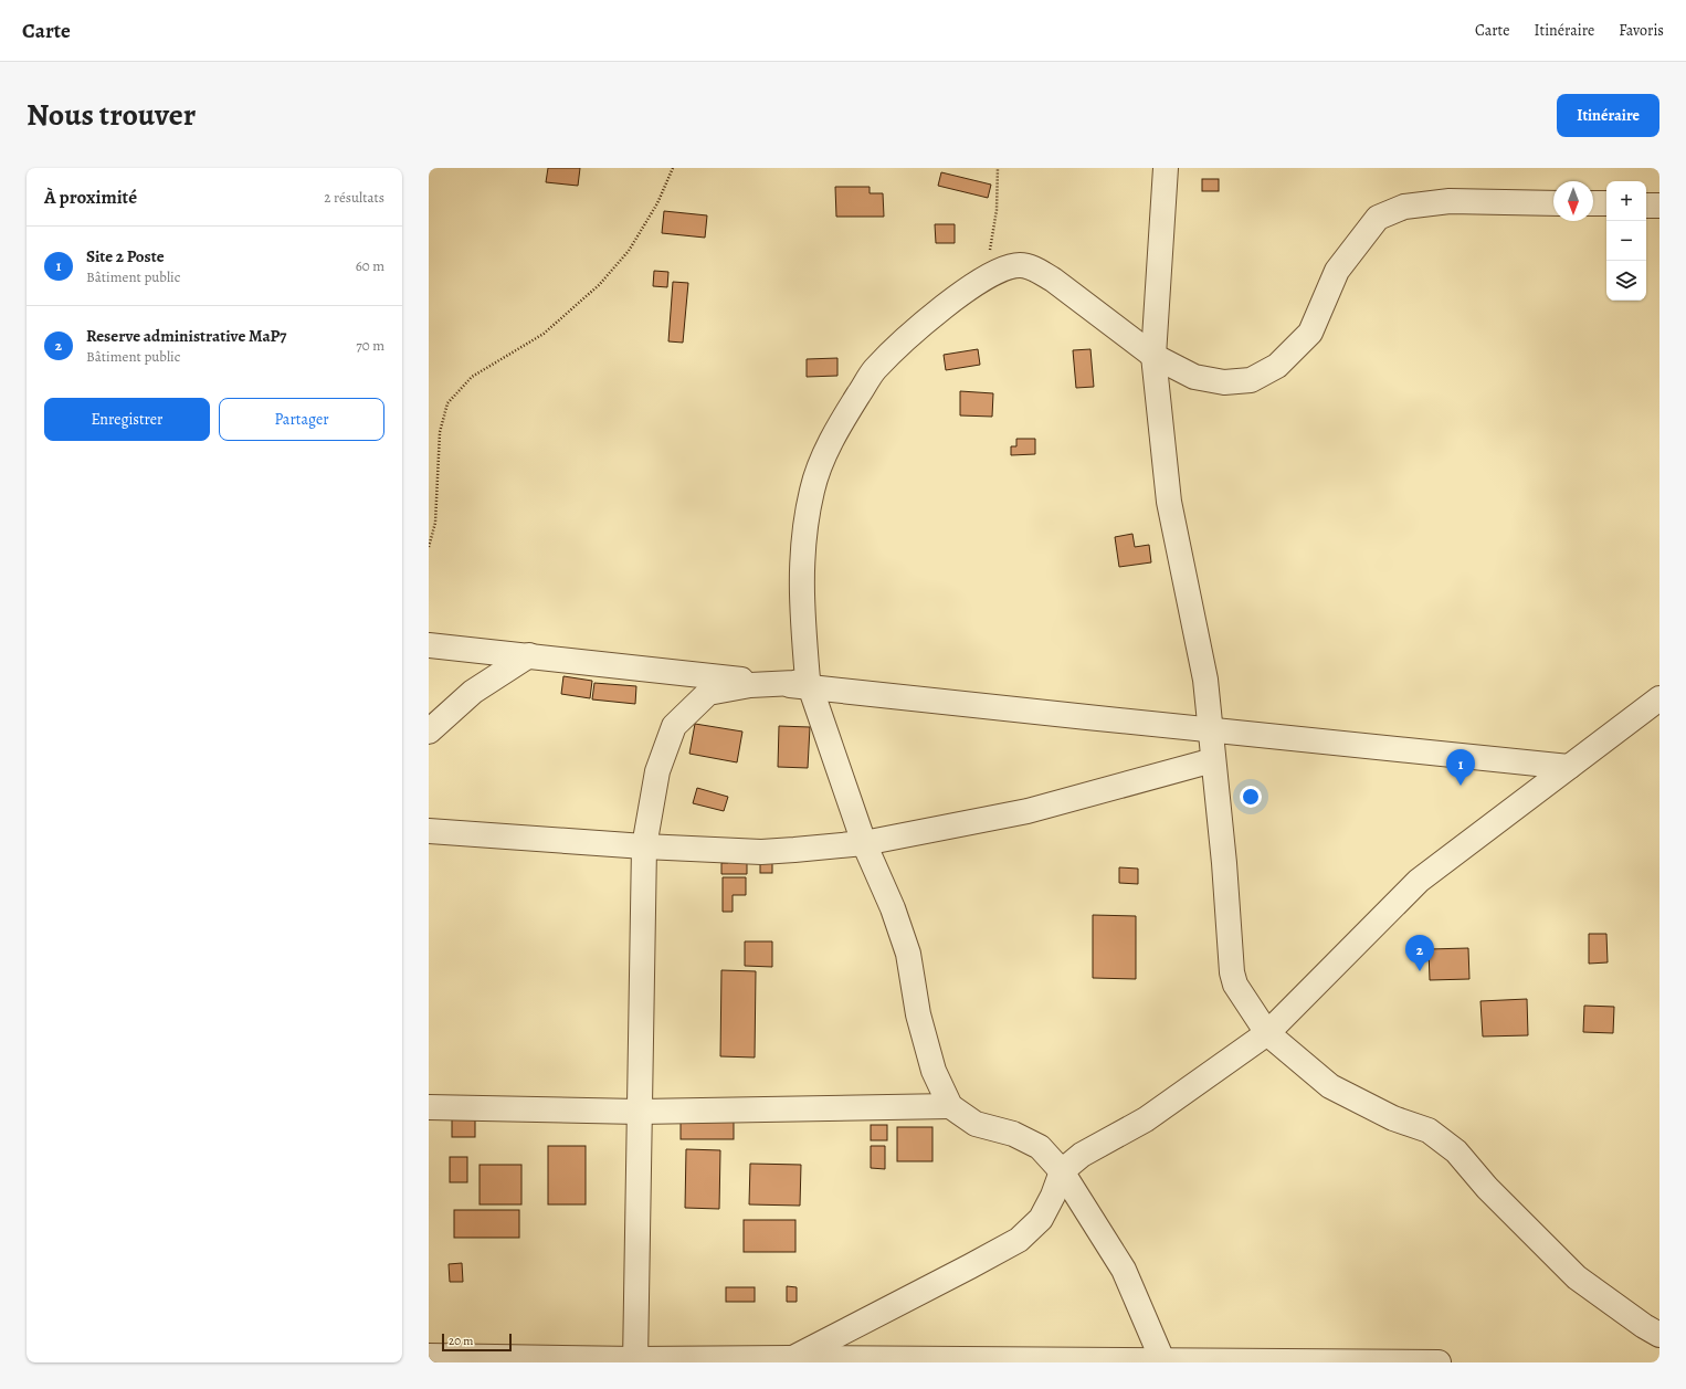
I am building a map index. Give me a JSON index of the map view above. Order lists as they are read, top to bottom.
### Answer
{
  "scale_bar": "20 m",
  "north": "bottom",
  "page": {
    "header": "Carte",
    "nav": ["Carte", "Itinéraire", "Favoris"],
    "title": "Nous trouver",
    "buttons": [
      "Itinéraire",
      ["Enregistrer", "Partager"]
    ],
    "heading": ["À proximité", "2 résultats"],
    "map_buttons": ["+", "−"],
    "list": [
      {
        "mark": "1",
        "name": "Site 2 Poste",
        "note": "Bâtiment public",
        "value": "60 m"
      },
      {
        "mark": "2",
        "name": "Reserve administrative MaP7",
        "note": "Bâtiment public",
        "value": "70 m"
      }
    ],
    "pins": ["1", "2"],
    "scale": "20 m"
  }
}
